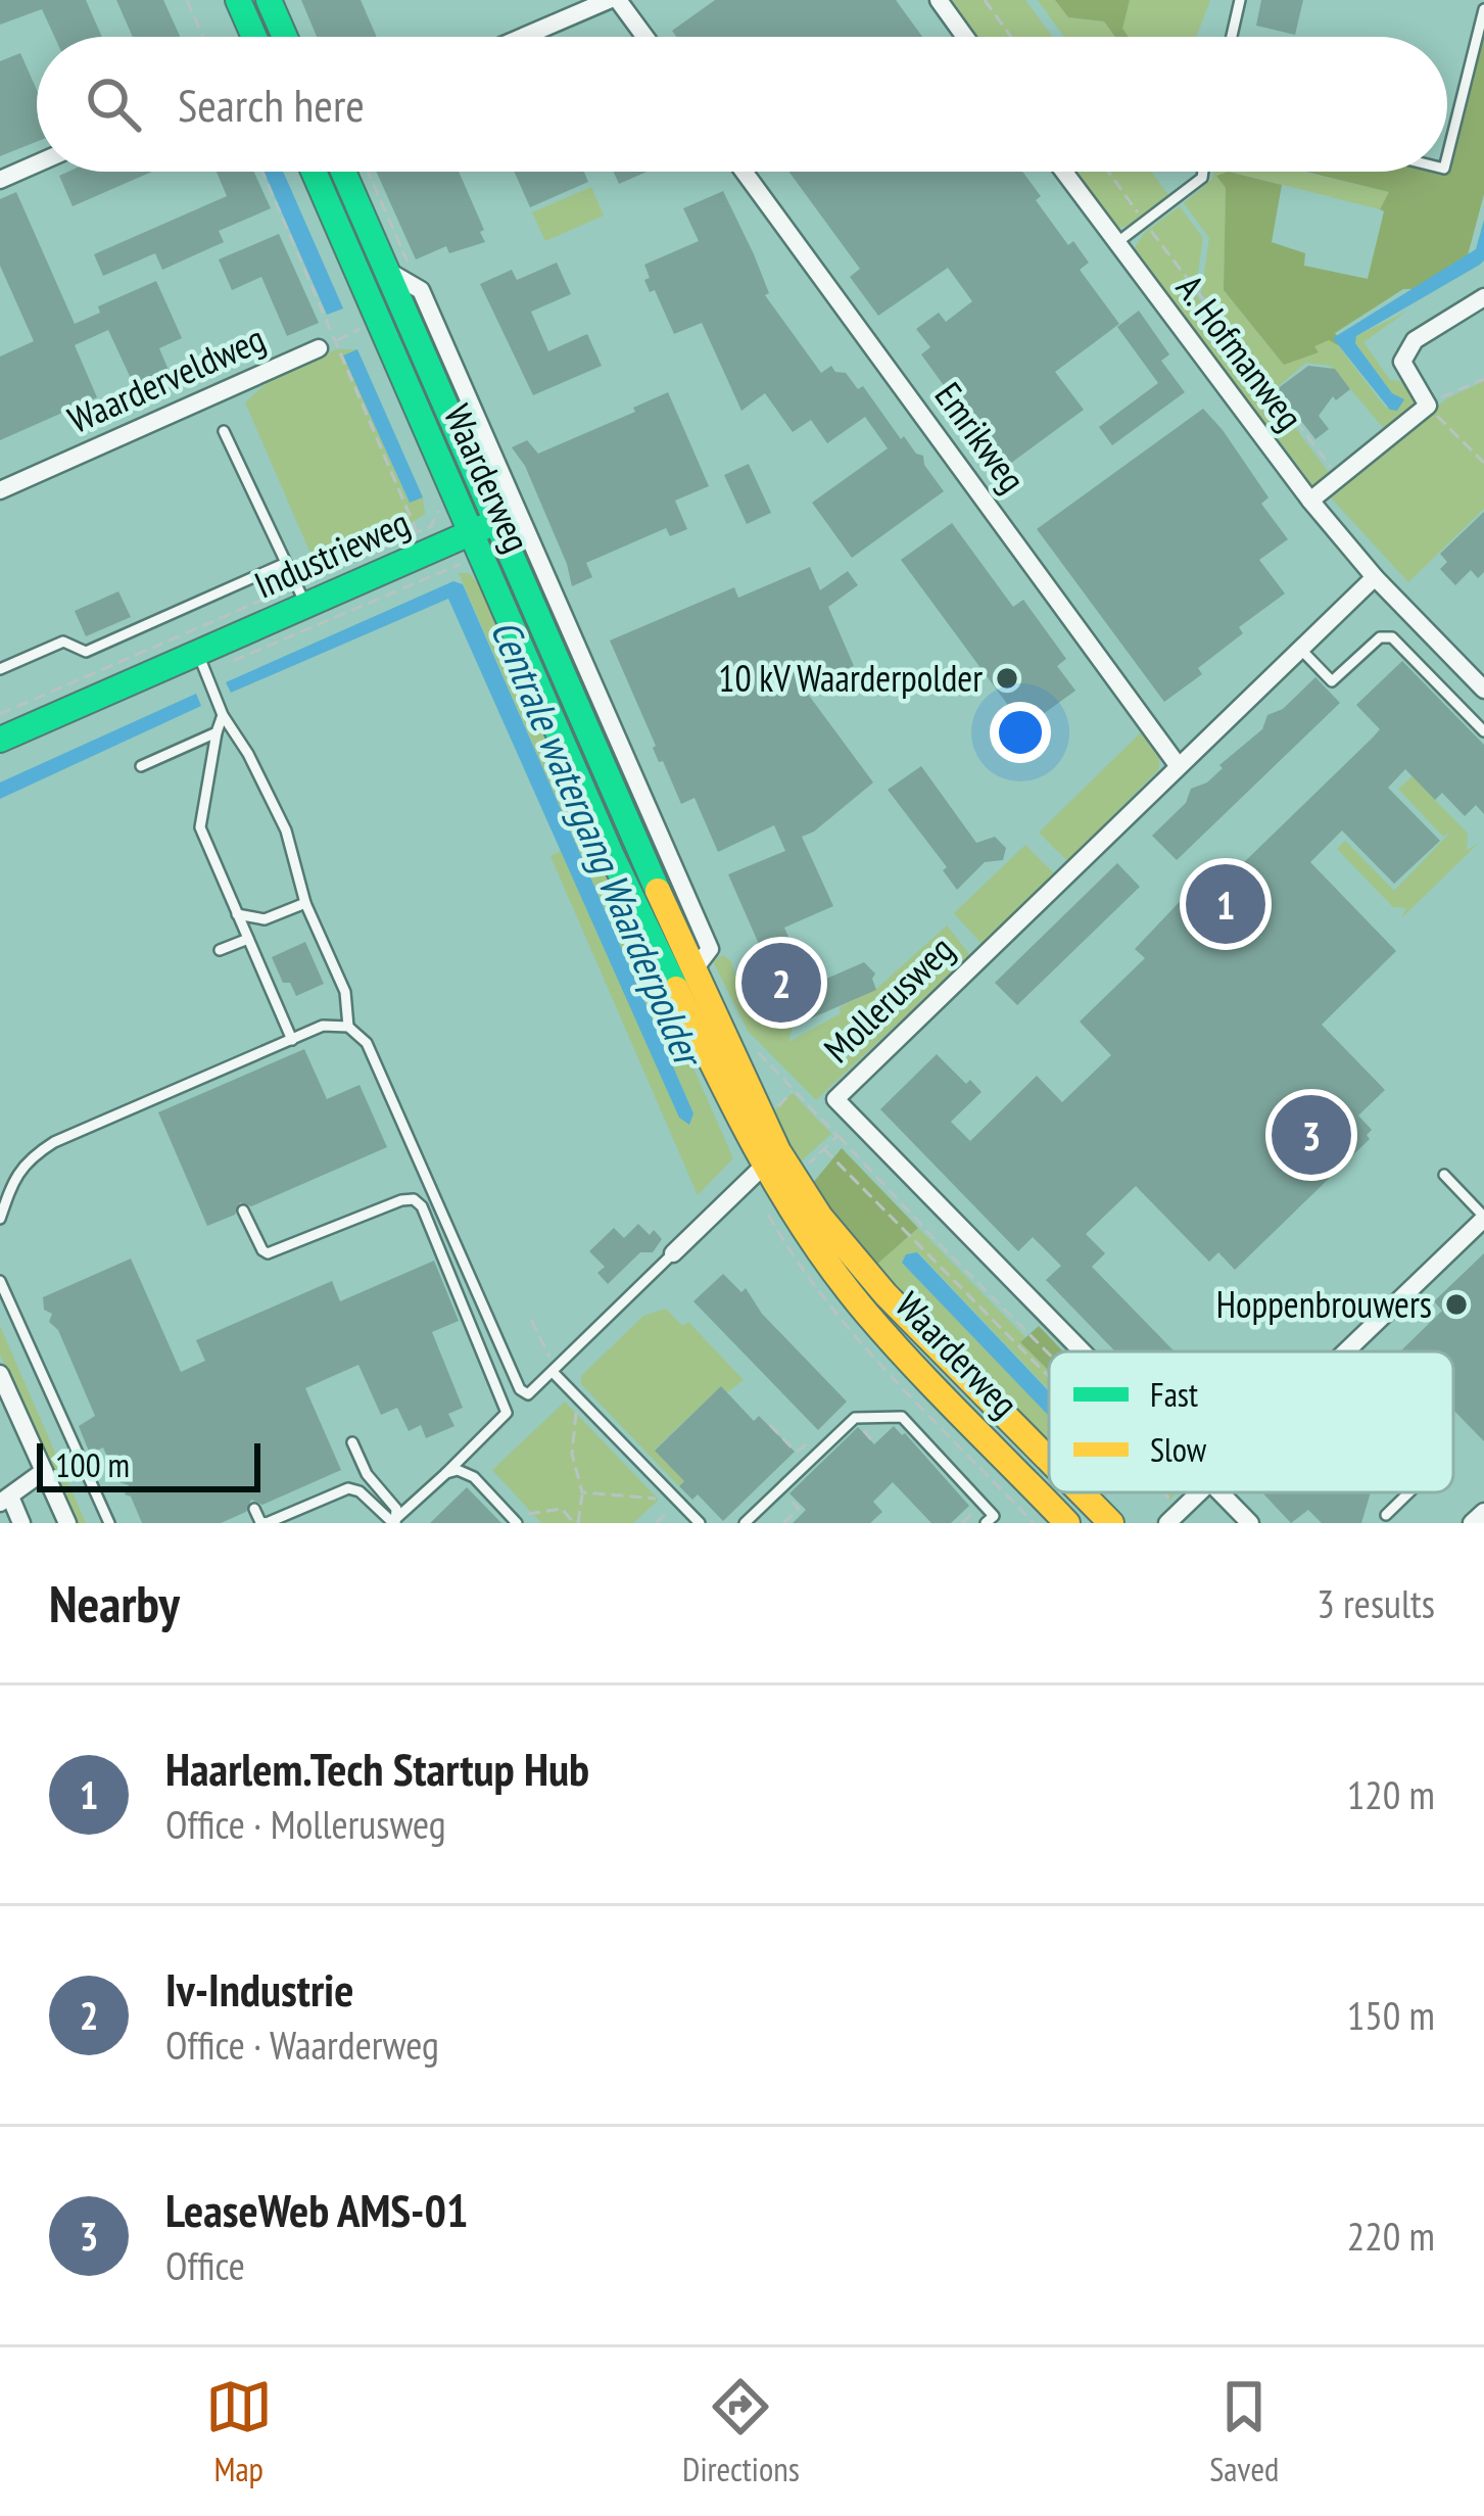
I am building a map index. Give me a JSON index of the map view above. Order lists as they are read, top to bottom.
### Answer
{
  "streets": {
    "main road": ["Waarderweg", "Industrieweg"],
    "street": [
      "A. Hofmanweg",
      "Waarderveldweg",
      "Emrikweg",
      "Mollerusweg"
    ]
  },
  "crossings": [
    ["A. Hofmanweg", "Mollerusweg"],
    ["Emrikweg", "Mollerusweg"],
    ["Waarderweg", "Industrieweg"]
  ],
  "water": ["Centrale watergang Waarderpolder"],
  "places": ["10 kV Waarderpolder", "Hoppenbrouwers"],
  "legend": ["Fast", "Slow"],
  "scale_bar": "100 m",
  "page": {
    "search": "Search here",
    "pins": ["1", "2", "3"],
    "scale": "100 m",
    "heading": ["Nearby", "3 results"],
    "list": [
      {
        "mark": "1",
        "name": "Haarlem.Tech Startup Hub",
        "note": "Office · Mollerusweg",
        "value": "120 m"
      },
      {
        "mark": "2",
        "name": "Iv-Industrie",
        "note": "Office · Waarderweg",
        "value": "150 m"
      },
      {
        "mark": "3",
        "name": "LeaseWeb AMS-01",
        "note": "Office",
        "value": "220 m"
      }
    ],
    "nav": ["Map", "Directions", "Saved"]
  }
}
